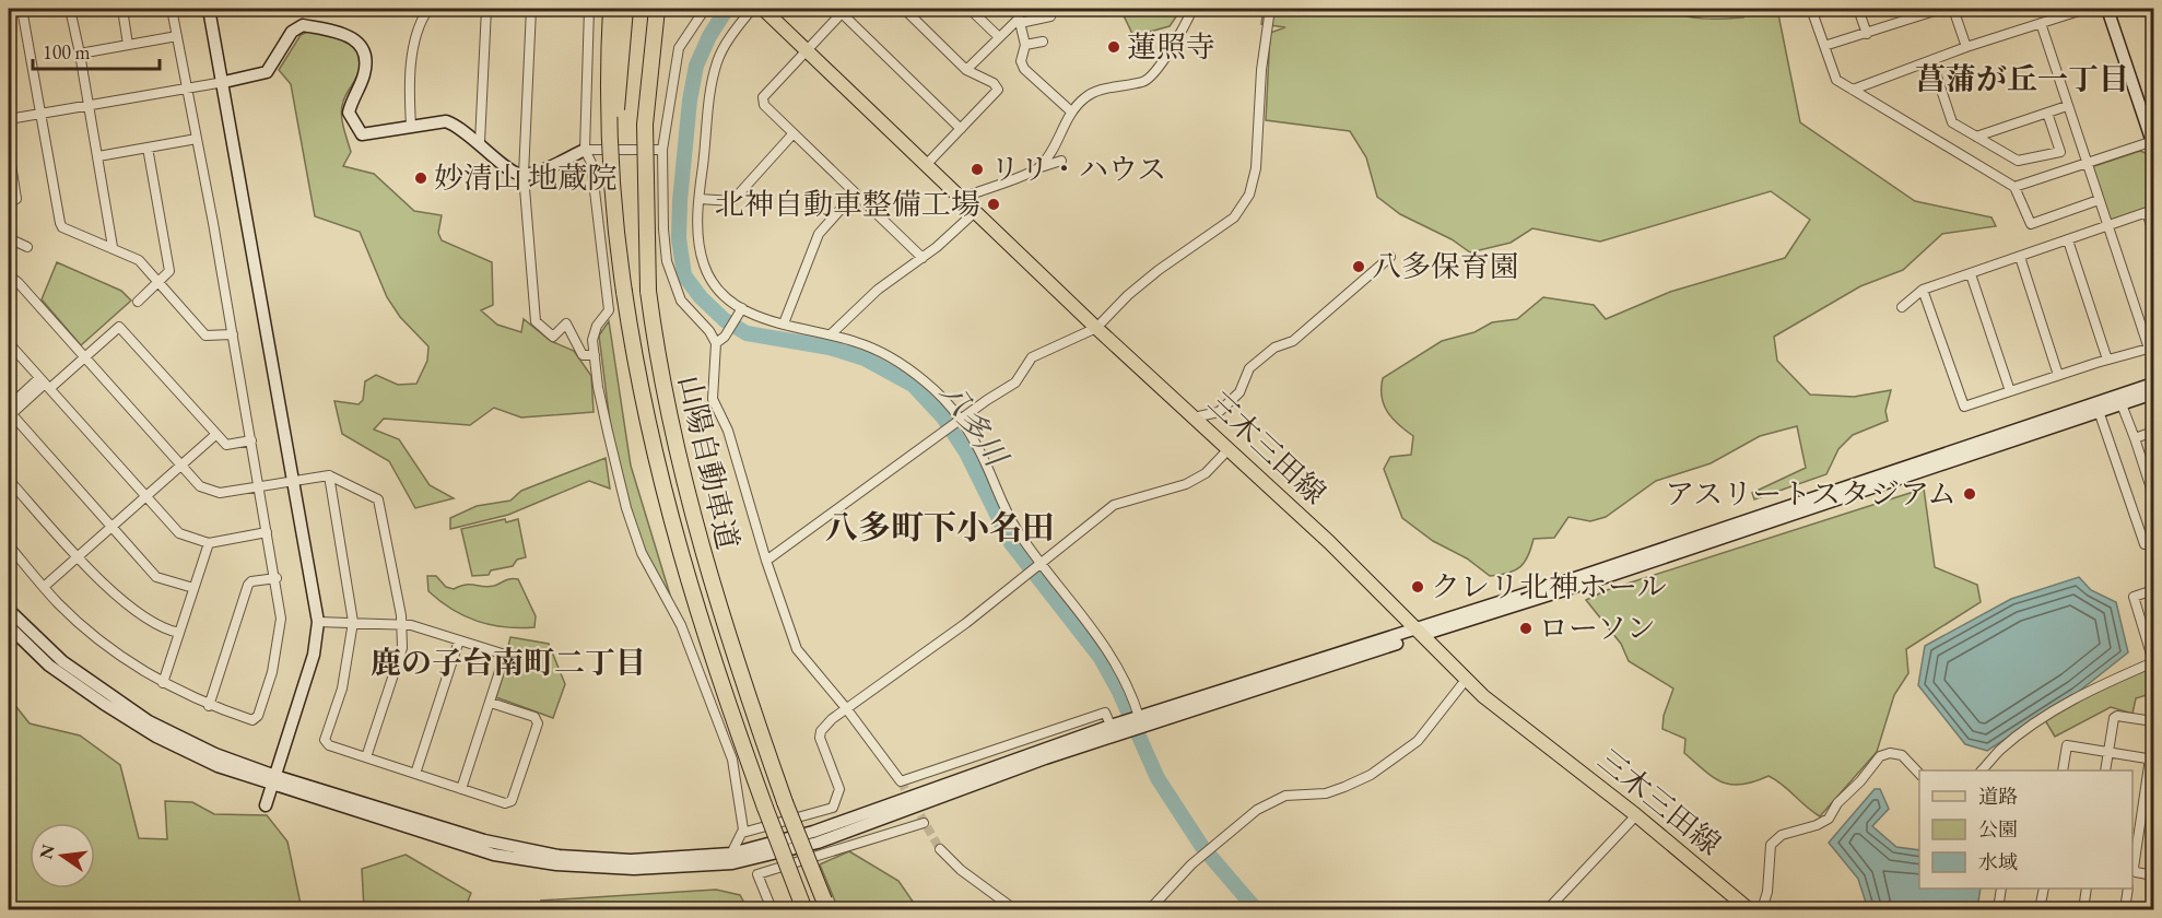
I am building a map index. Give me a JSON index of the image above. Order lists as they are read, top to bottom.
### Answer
{
  "streets": {
    "highway": ["山陽自動車道"],
    "main road": ["三木三田線"]
  },
  "districts": ["菖蒲が丘一丁目", "八多町下小名田", "鹿の子台南町二丁目"],
  "water": ["八多川"],
  "places": [
    "蓮照寺",
    "リリ・ハウス",
    "妙清山 地蔵院",
    "北神自動車整備工場",
    "八多保育園",
    "アスリートスタジアム",
    "クレリ北神ホール",
    "ローソン"
  ],
  "legend": ["道路", "公園", "水域"],
  "scale_bar": "100 m",
  "north": "left"
}
